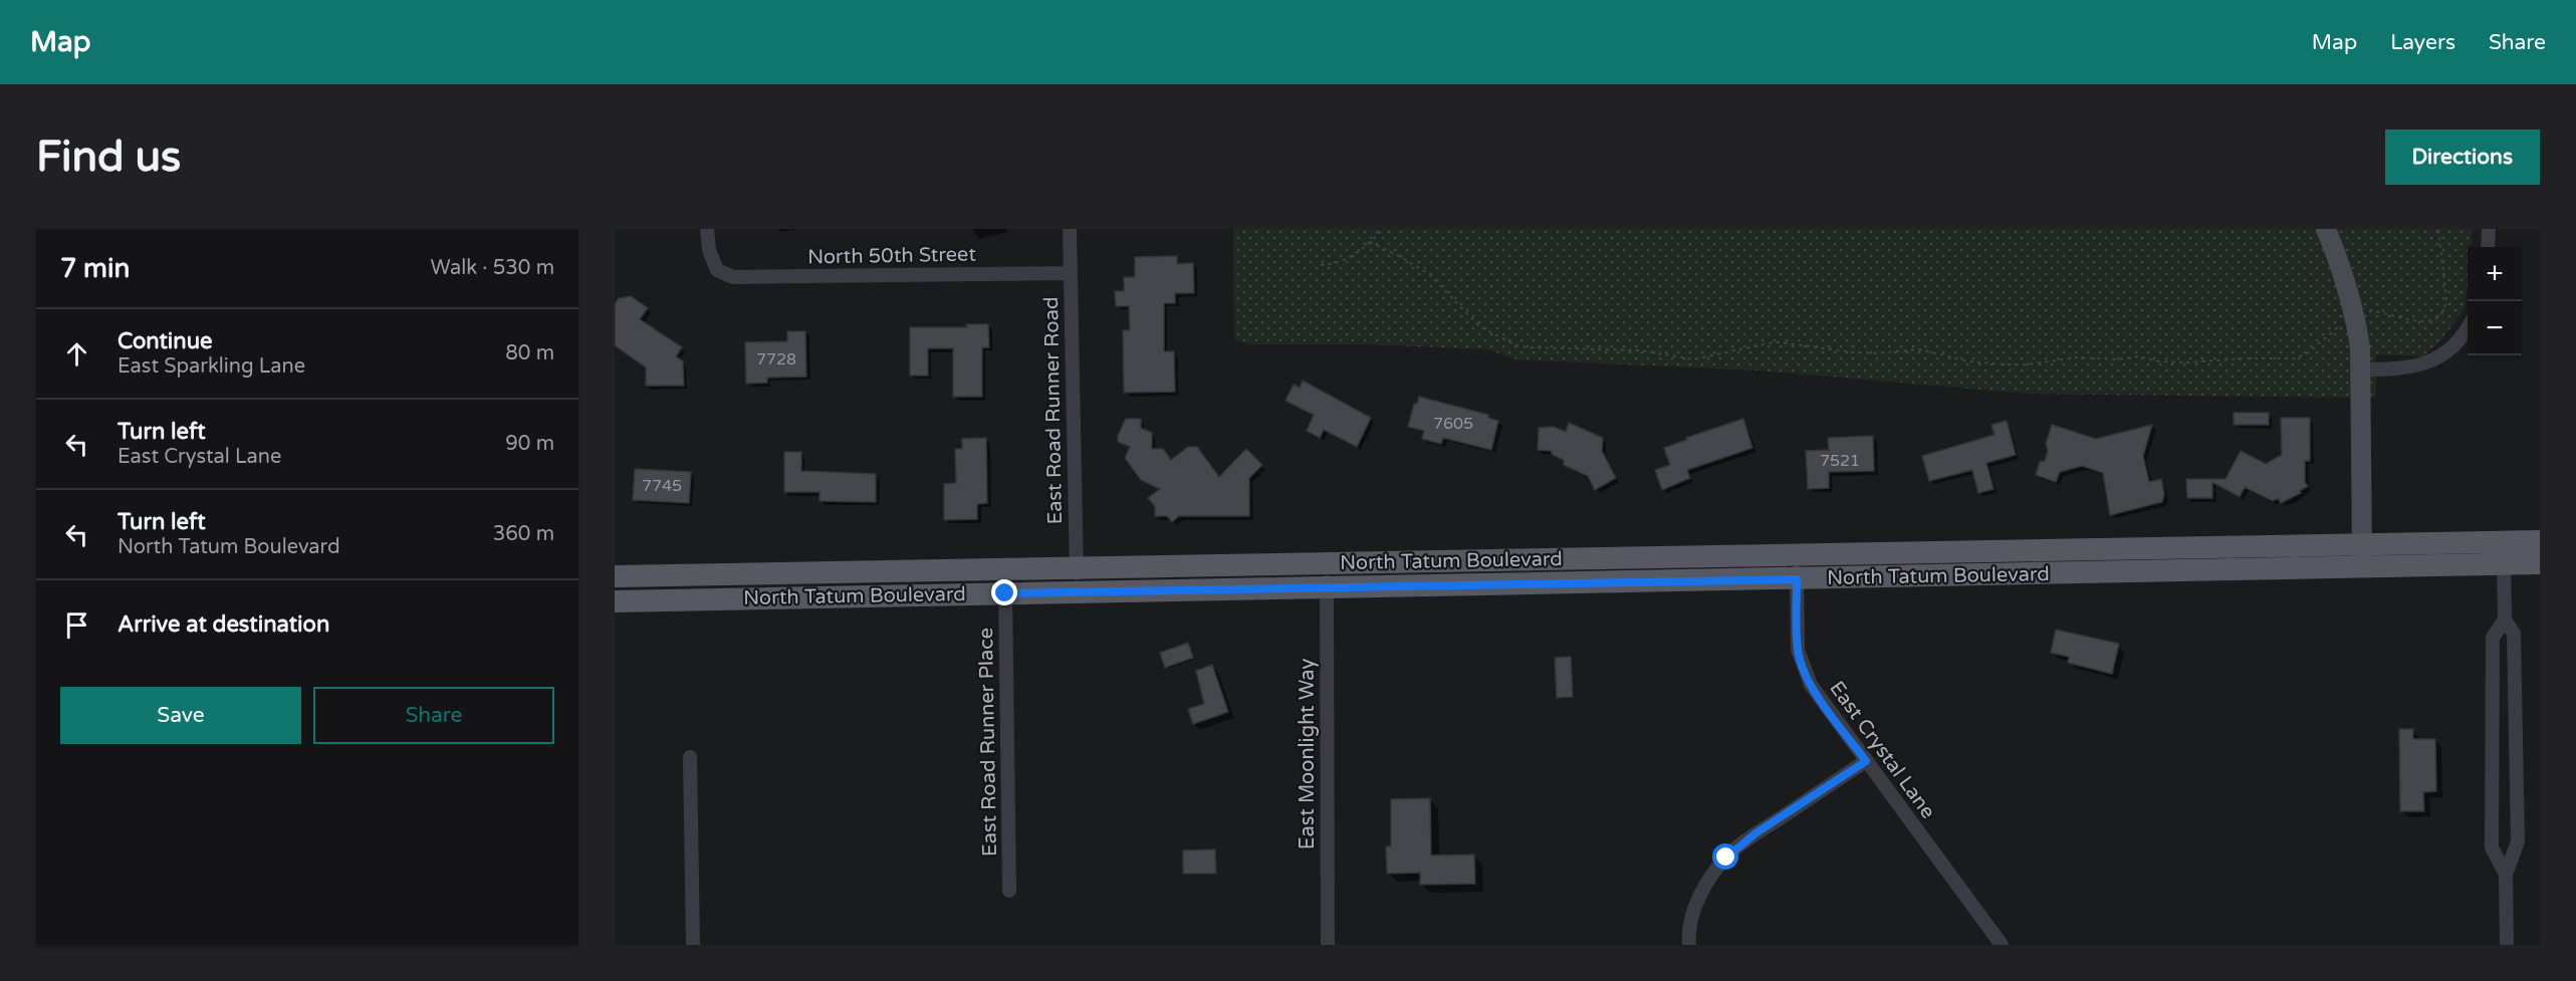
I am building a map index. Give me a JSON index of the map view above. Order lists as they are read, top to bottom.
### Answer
{
  "streets": {
    "main road": ["North Tatum Boulevard"],
    "street": [
      "North 50th Street",
      "East Road Runner Road",
      "East Road Runner Place",
      "East Crystal Lane",
      "East Moonlight Way"
    ]
  },
  "crossings": [
    ["North 50th Street", "East Road Runner Road"],
    ["East Road Runner Road", "North Tatum Boulevard"],
    ["North Tatum Boulevard", "East Road Runner Place"],
    ["North Tatum Boulevard", "East Crystal Lane"],
    ["North Tatum Boulevard", "East Moonlight Way"]
  ],
  "house_numbers": [
    "7728",
    "7605",
    "7521",
    "7745"
  ],
  "page": {
    "header": "Map",
    "nav": ["Map", "Layers", "Share"],
    "buttons": [
      "Directions",
      ["Save", "Share"]
    ],
    "title": "Find us",
    "heading": ["7 min", "Walk · 530 m"],
    "map_buttons": ["+", "−"],
    "list": [
      ["Continue", "East Sparkling Lane", "80 m"],
      ["Turn left", "East Crystal Lane", "90 m"],
      ["Turn left", "North Tatum Boulevard", "360 m"],
      "Arrive at destination"
    ]
  }
}
